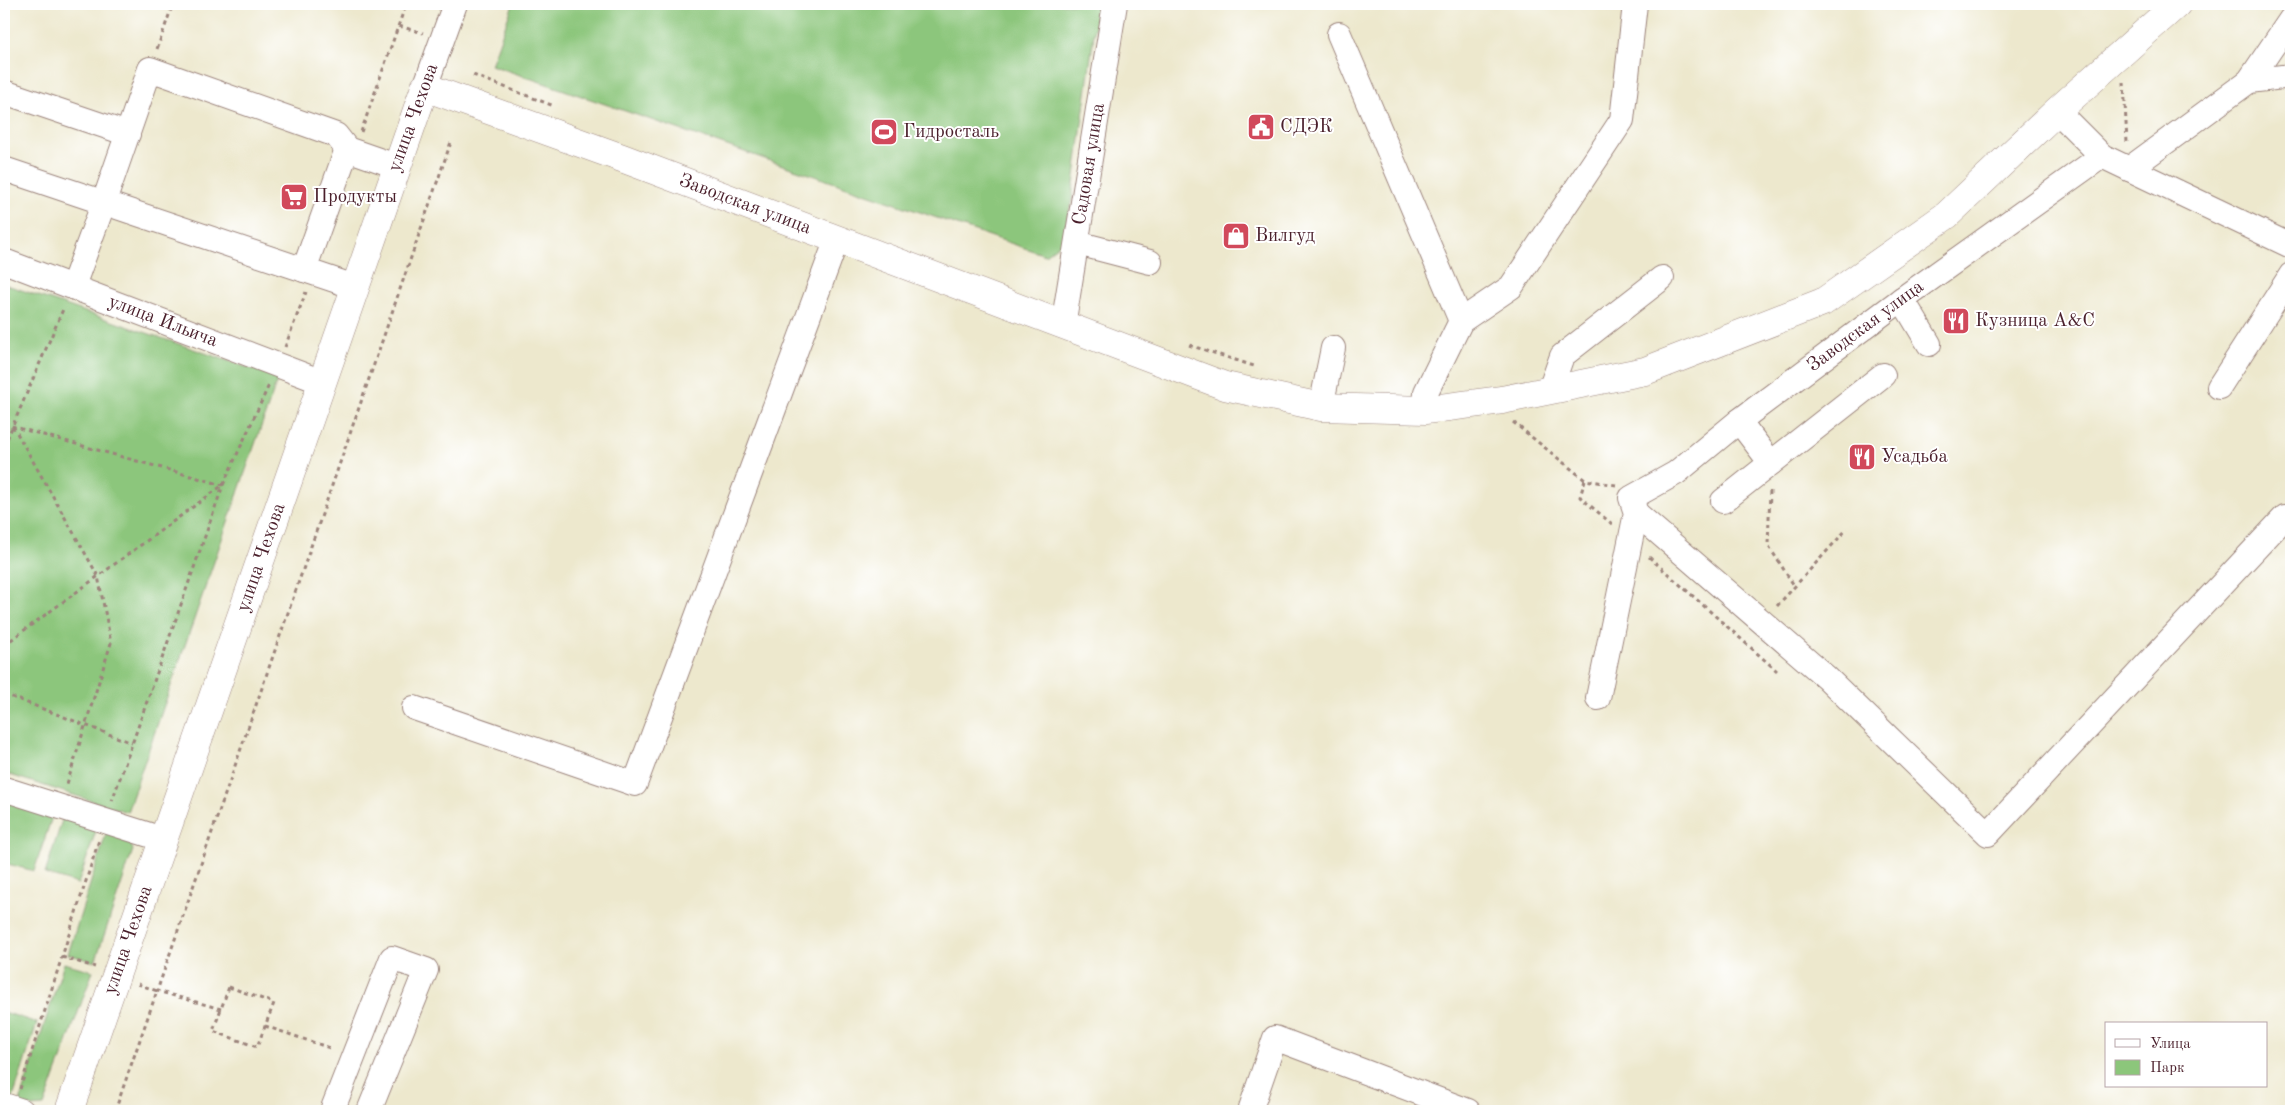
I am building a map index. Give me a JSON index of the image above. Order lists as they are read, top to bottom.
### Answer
{
  "streets": {
    "main road": ["улица Чехова", "Заводская улица"],
    "street": ["Садовая улица", "улица Ильича"]
  },
  "crossings": [
    ["улица Чехова", "Заводская улица"],
    ["улица Чехова", "улица Ильича"],
    ["Садовая улица", "Заводская улица"]
  ],
  "places": {
    "public building": ["СДЭК"],
    "sports": ["Гидросталь"],
    "supermarket": ["Продукты"],
    "shop": ["Вилгуд"],
    "restaurant": ["Кузница А&С", "Усадьба"]
  },
  "legend": ["Улица", "Парк"]
}
